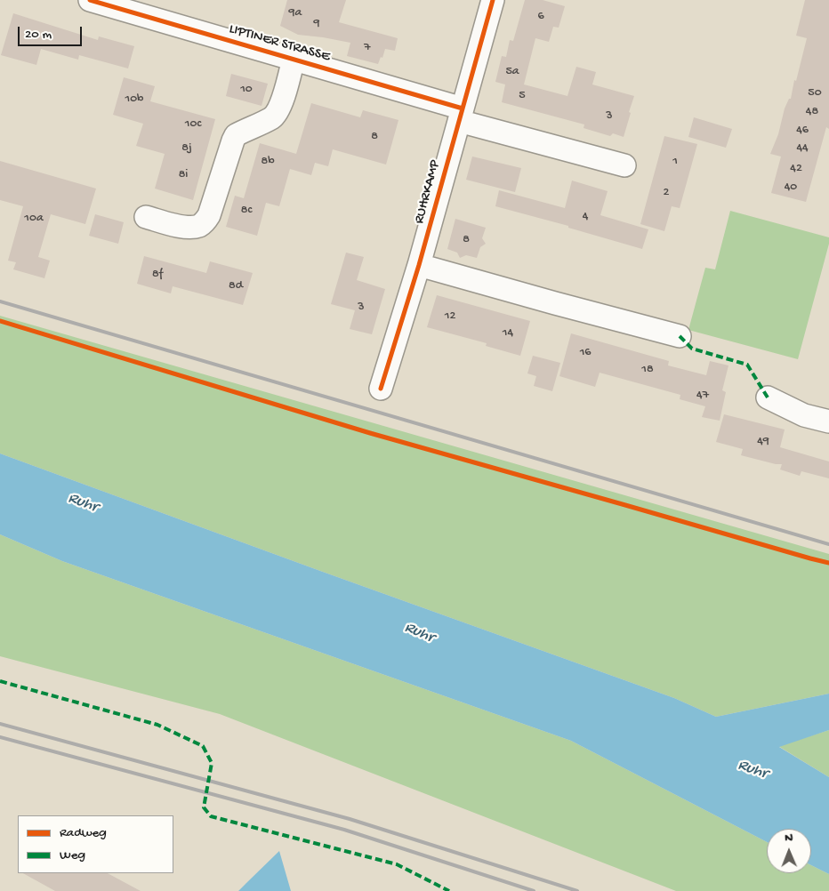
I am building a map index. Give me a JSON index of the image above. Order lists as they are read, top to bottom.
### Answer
{
  "streets": {
    "street": ["LIPTINER STRASSE", "RUHRKAMP"]
  },
  "crossings": [
    ["LIPTINER STRASSE", "RUHRKAMP"]
  ],
  "water": ["Ruhr"],
  "house_numbers": [
    "9a",
    "6",
    "9",
    "7",
    "5a",
    "10",
    "50",
    "5",
    "10b",
    "48",
    "3",
    "10c",
    "46",
    "8",
    "8j",
    "44",
    "8b",
    "1",
    "42",
    "8i",
    "40",
    "2",
    "8c",
    "4",
    "10a",
    "8",
    "8f",
    "8d",
    "3",
    "12",
    "14",
    "16",
    "18",
    "47",
    "49"
  ],
  "legend": ["Radweg", "Weg"],
  "scale_bar": "20 m",
  "north": "top"
}
